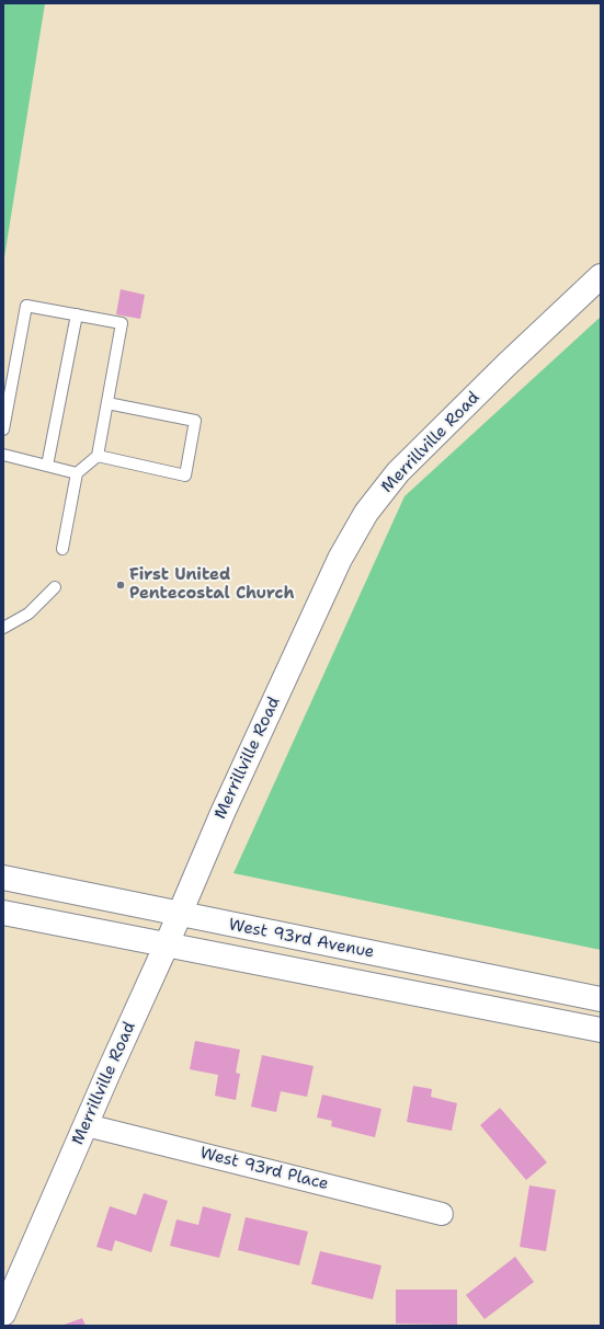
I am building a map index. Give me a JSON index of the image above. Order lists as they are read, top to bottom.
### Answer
{
  "streets": {
    "street": ["Merrillville Road", "West 93rd Avenue", "West 93rd Place"]
  },
  "crossings": [
    ["Merrillville Road", "West 93rd Avenue"],
    ["Merrillville Road", "West 93rd Place"]
  ],
  "places": ["First United Pentecostal Church"]
}
